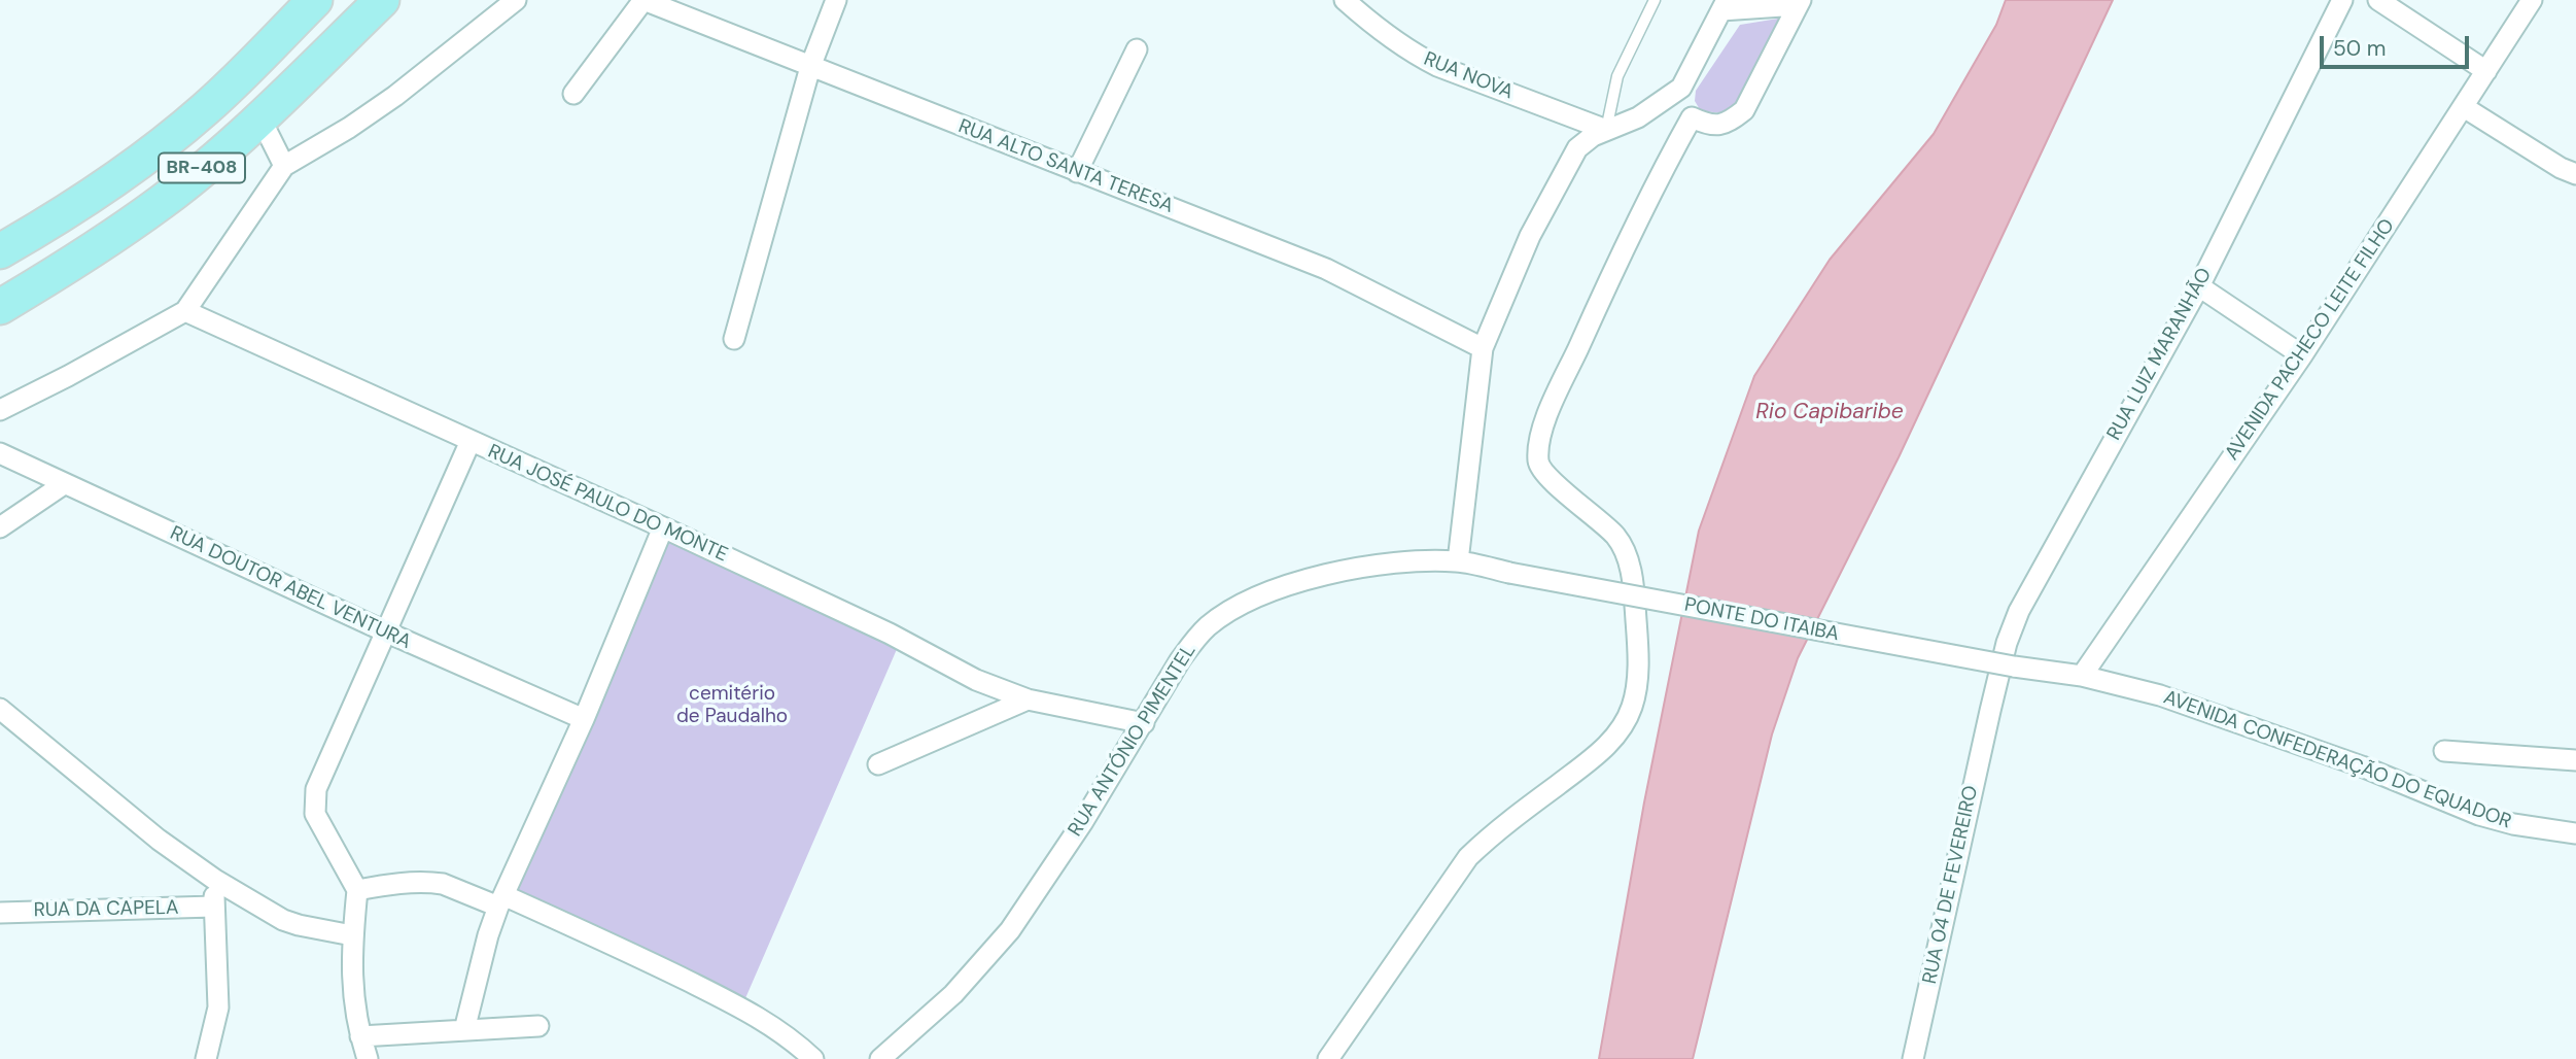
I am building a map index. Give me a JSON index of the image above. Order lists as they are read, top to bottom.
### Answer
{
  "streets": {
    "highway": ["BR-408"],
    "street": [
      "RUA NOVA",
      "RUA ALTO SANTA TERESA",
      "AVENIDA PACHECO LEITE FILHO",
      "RUA LUIZ MARANHÃO",
      "RUA JOSÉ PAULO DO MONTE",
      "RUA DOUTOR ABEL VENTURA",
      "PONTE DO ITAIBA",
      "RUA ANTÓNIO PIMENTEL",
      "AVENIDA CONFEDERAÇÃO DO EQUADOR",
      "RUA 04 DE FEVEREIRO",
      "RUA DA CAPELA"
    ]
  },
  "crossings": [
    ["AVENIDA PACHECO LEITE FILHO", "AVENIDA CONFEDERAÇÃO DO EQUADOR"],
    ["RUA LUIZ MARANHÃO", "RUA 04 DE FEVEREIRO"],
    ["RUA JOSÉ PAULO DO MONTE", "RUA ANTÓNIO PIMENTEL"],
    ["PONTE DO ITAIBA", "RUA ANTÓNIO PIMENTEL"],
    ["PONTE DO ITAIBA", "AVENIDA CONFEDERAÇÃO DO EQUADOR"]
  ],
  "water": ["Rio Capibaribe"],
  "parks": ["cemitério de Paudalho"],
  "scale_bar": "50 m"
}
